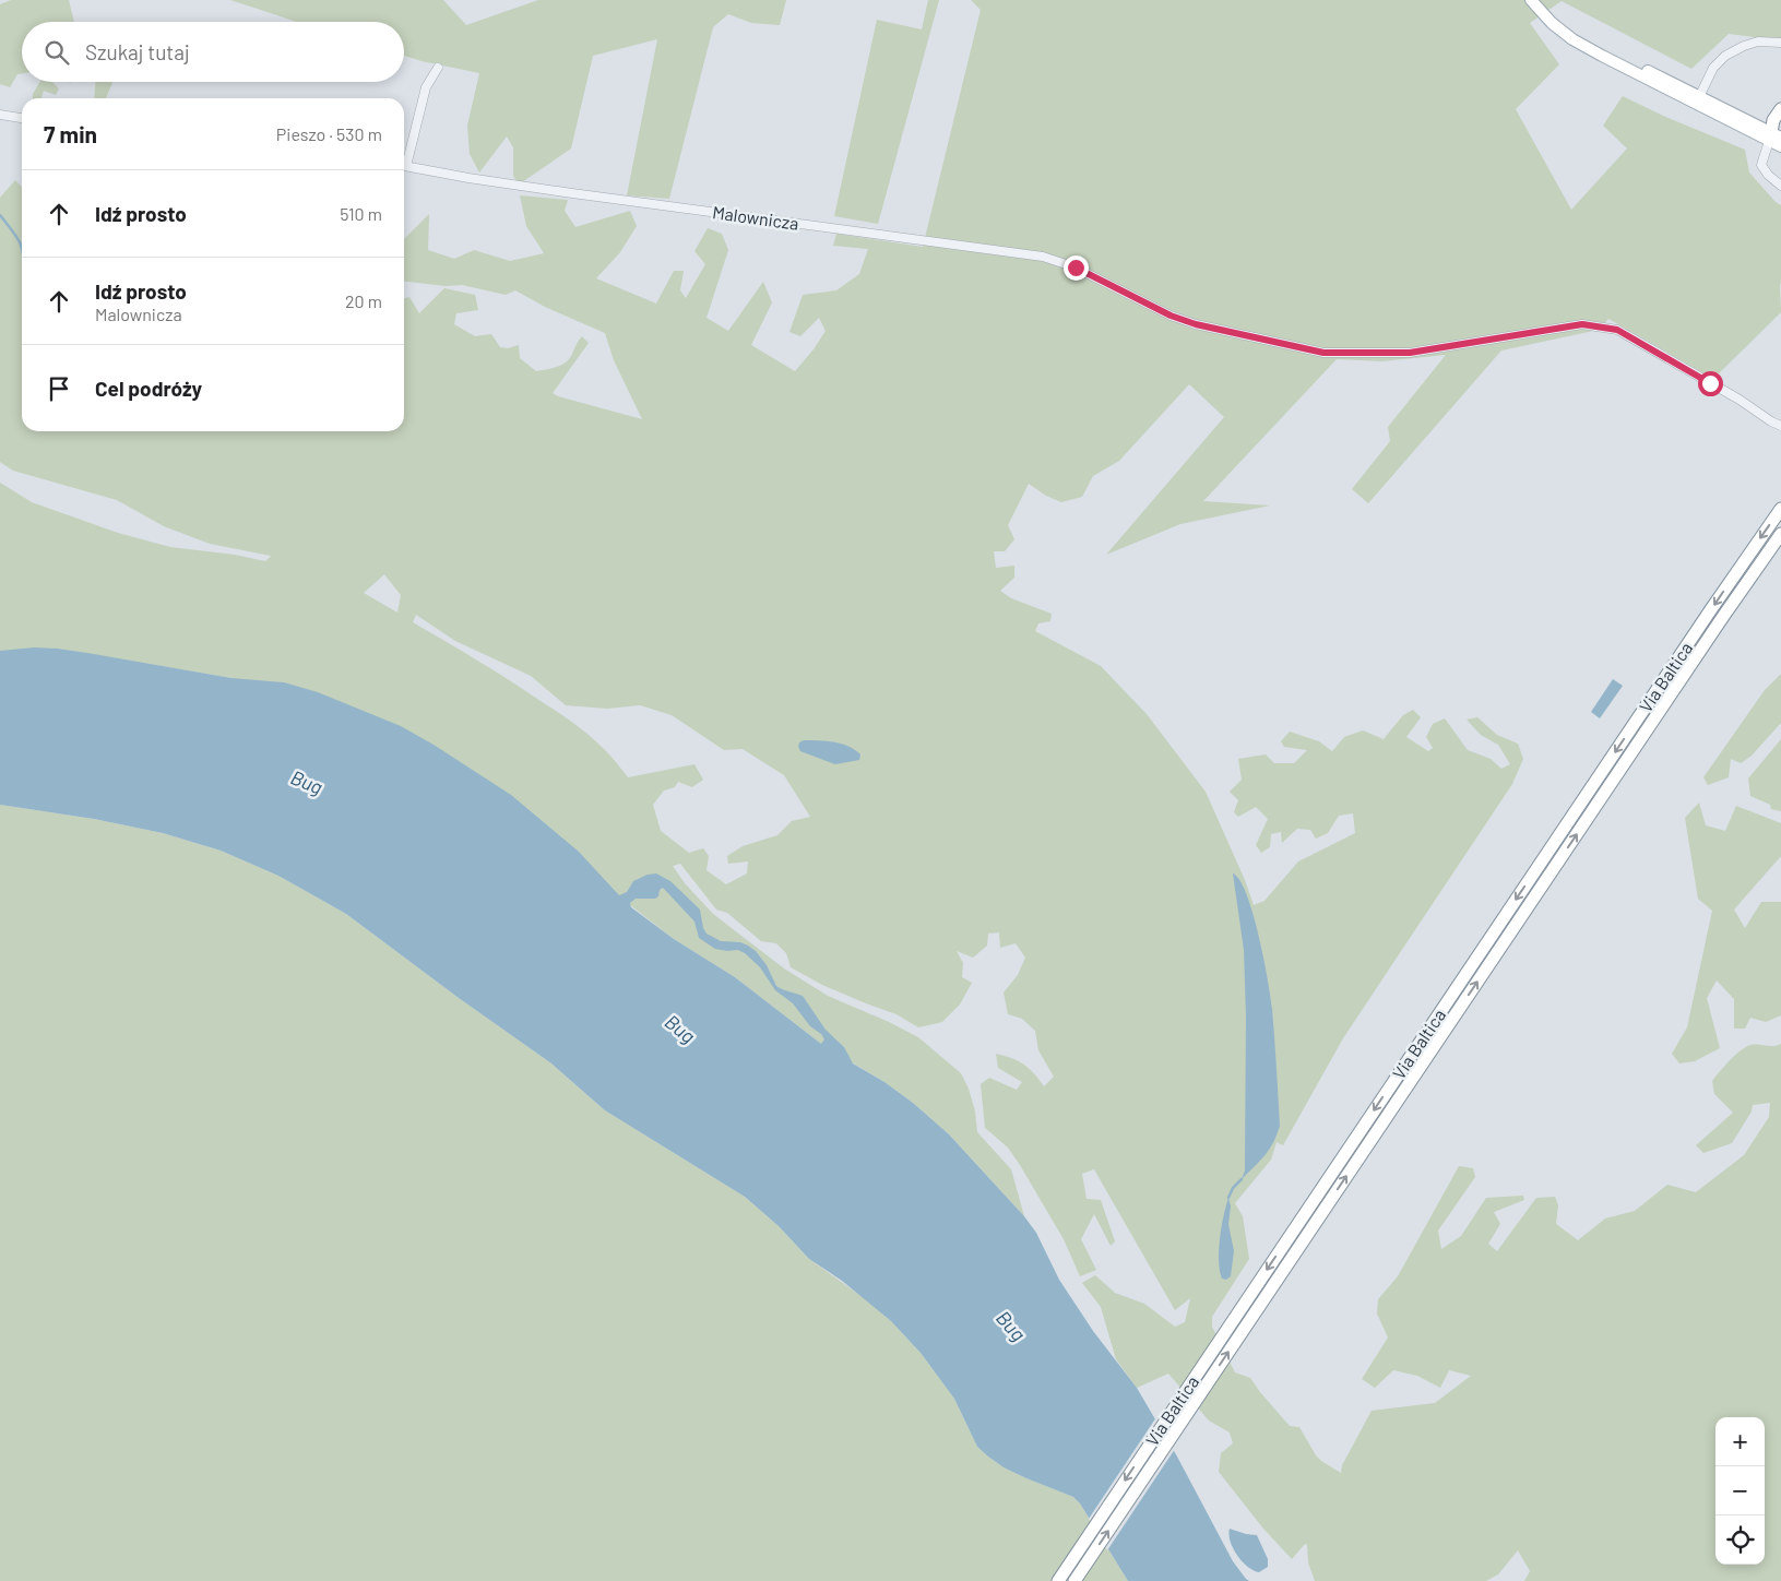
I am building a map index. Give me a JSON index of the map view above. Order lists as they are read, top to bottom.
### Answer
{
  "streets": {
    "highway": ["Via Baltica"],
    "street": ["Malownicza"]
  },
  "water": ["Bug"],
  "page": {
    "search": "Szukaj tutaj",
    "heading": ["7 min", "Pieszo · 530 m"],
    "list": [
      ["Idź prosto", "510 m"],
      ["Idź prosto", "Malownicza", "20 m"],
      "Cel podróży"
    ],
    "map_buttons": ["+", "−"]
  }
}
